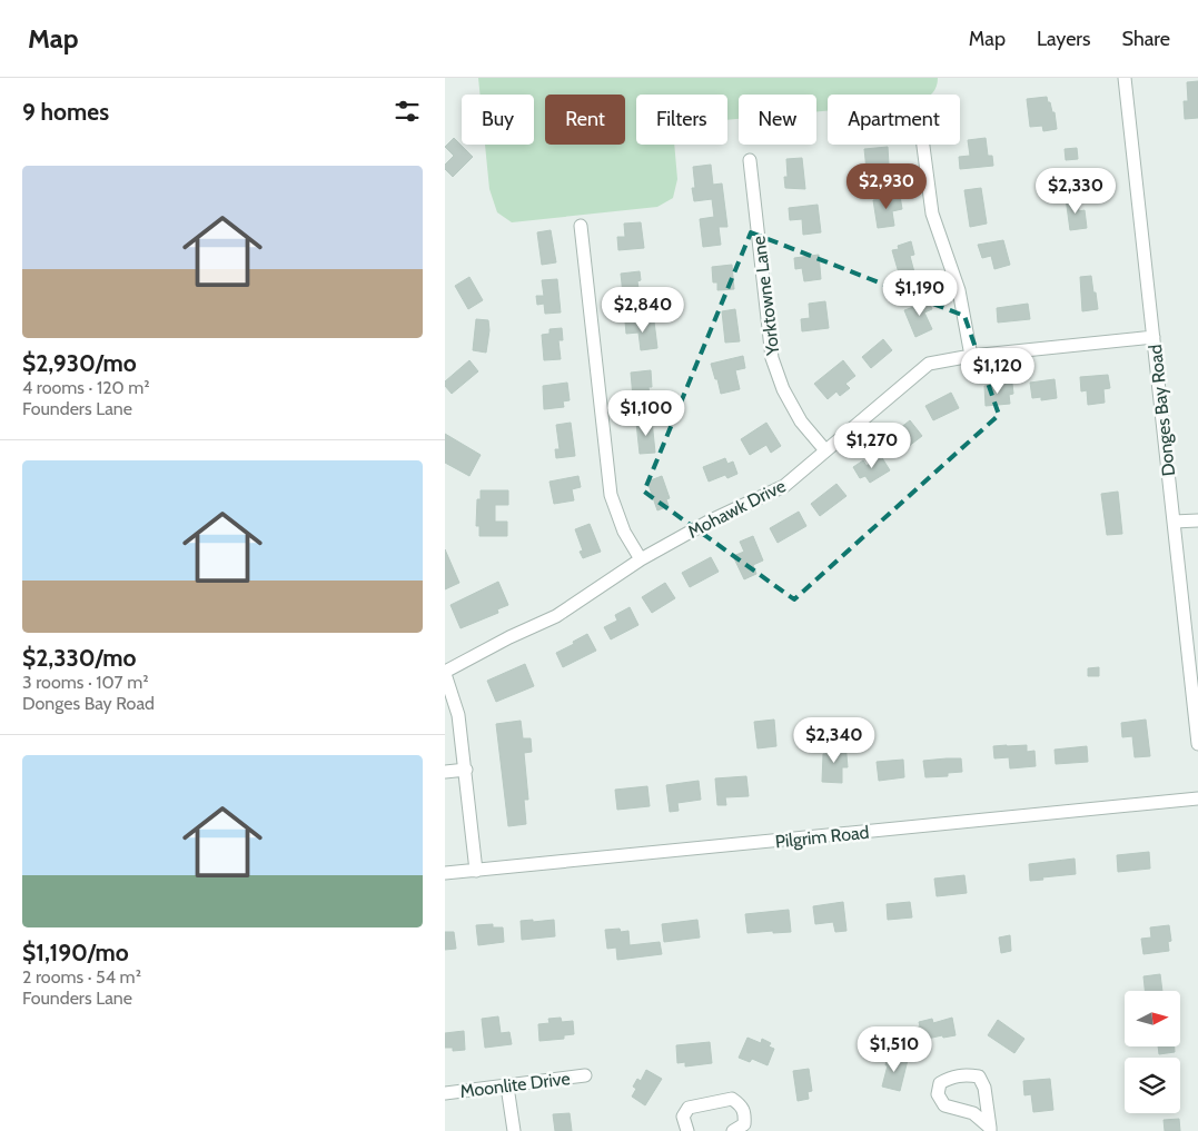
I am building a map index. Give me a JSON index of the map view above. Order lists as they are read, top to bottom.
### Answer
{
  "streets": {
    "street": [
      "Yorktowne Lane",
      "Donges Bay Road",
      "Mohawk Drive",
      "Pilgrim Road",
      "Moonlite Drive"
    ]
  },
  "crossings": [
    ["Yorktowne Lane", "Mohawk Drive"],
    ["Donges Bay Road", "Mohawk Drive"]
  ],
  "north": "right",
  "page": {
    "header": "Map",
    "nav": ["Map", "Layers", "Share"],
    "heading": "9 homes",
    "chip": [
      "Buy",
      "Rent",
      "Filters",
      "New",
      "Apartment"
    ],
    "list": [
      {
        "name": "$2,930/mo",
        "note": "4 rooms · 120 m² · Founders Lane"
      },
      {
        "name": "$2,330/mo",
        "note": "3 rooms · 107 m² · Donges Bay Road"
      },
      {
        "name": "$1,190/mo",
        "note": "2 rooms · 54 m² · Founders Lane"
      }
    ],
    "price": [
      "$2,930",
      "$2,330",
      "$1,190",
      "$2,840",
      "$1,120",
      "$1,100",
      "$1,270",
      "$2,340",
      "$1,510"
    ]
  }
}
